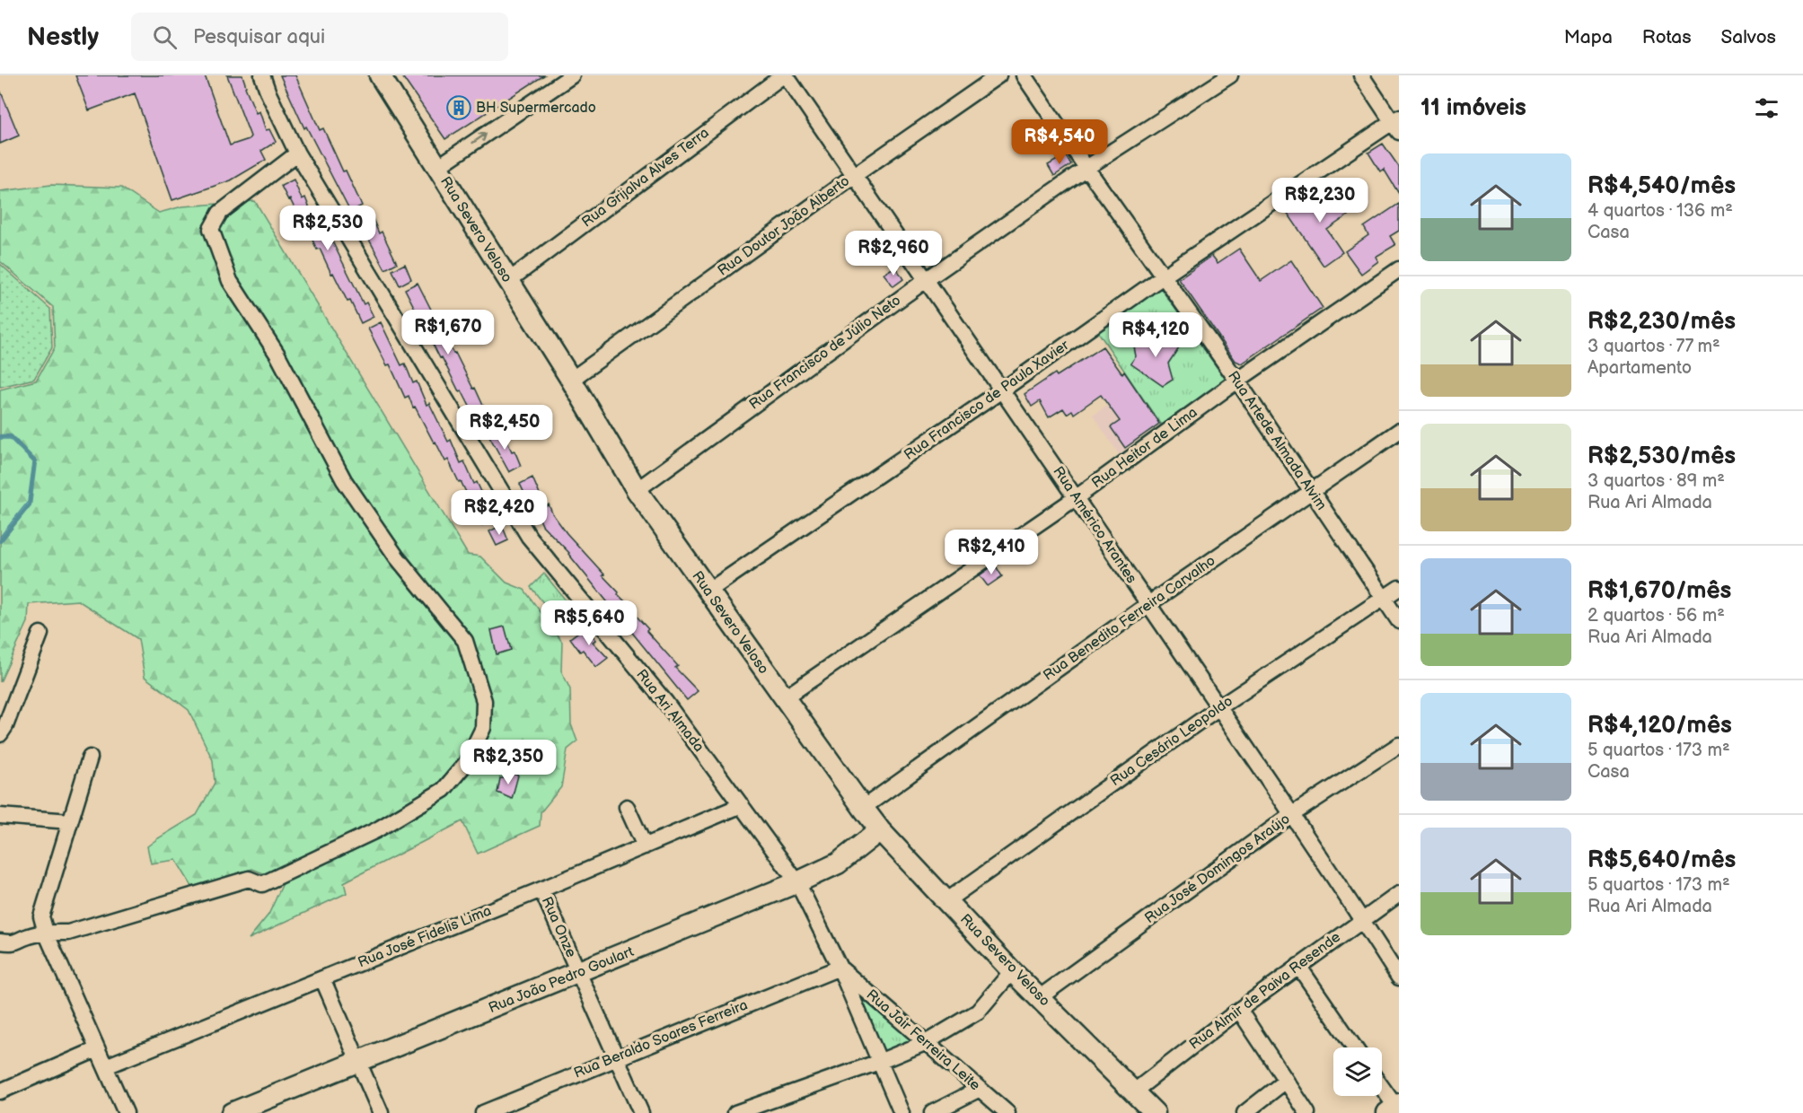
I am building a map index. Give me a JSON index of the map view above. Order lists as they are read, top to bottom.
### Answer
{
  "streets": {
    "street": [
      "Rua Grijalva Alves Terra",
      "Rua Doutor João Alberto",
      "Rua Severo Veloso",
      "Rua Francisco de Júlio Neto",
      "Rua Francisco de Paula Xavier",
      "Rua Artede Almada Alvim",
      "Rua Heitor de Lima",
      "Rua Américo Arantes",
      "Rua Benedito Ferreira Carvalho",
      "Rua Ari Almada",
      "Rua Cesário Leopoldo",
      "Rua José Domingos Araújo",
      "Rua Onze",
      "Rua José Fidelis Lima",
      "Rua João Pedro Goulart",
      "Rua Almir de Paiva Resende",
      "Rua Beraldo Soares Ferreira",
      "Rua Jair Ferreira Leite"
    ]
  },
  "crossings": [
    ["Rua Grijalva Alves Terra", "Rua Severo Veloso"],
    ["Rua Grijalva Alves Terra", "Rua Américo Arantes"],
    ["Rua Doutor João Alberto", "Rua Severo Veloso"],
    ["Rua Doutor João Alberto", "Rua Américo Arantes"],
    ["Rua Severo Veloso", "Rua Francisco de Júlio Neto"],
    ["Rua Severo Veloso", "Rua Francisco de Paula Xavier"],
    ["Rua Severo Veloso", "Rua Heitor de Lima"],
    ["Rua Severo Veloso", "Rua Benedito Ferreira Carvalho"],
    ["Rua Severo Veloso", "Rua Cesário Leopoldo"],
    ["Rua Severo Veloso", "Rua José Domingos Araújo"],
    ["Rua Severo Veloso", "Rua João Pedro Goulart"],
    ["Rua Severo Veloso", "Rua Almir de Paiva Resende"],
    ["Rua Francisco de Júlio Neto", "Rua Artede Almada Alvim"],
    ["Rua Francisco de Júlio Neto", "Rua Américo Arantes"],
    ["Rua Francisco de Paula Xavier", "Rua Artede Almada Alvim"],
    ["Rua Francisco de Paula Xavier", "Rua Américo Arantes"],
    ["Rua Artede Almada Alvim", "Rua Heitor de Lima"],
    ["Rua Artede Almada Alvim", "Rua Benedito Ferreira Carvalho"],
    ["Rua Artede Almada Alvim", "Rua Cesário Leopoldo"],
    ["Rua Heitor de Lima", "Rua Américo Arantes"],
    ["Rua Américo Arantes", "Rua Benedito Ferreira Carvalho"],
    ["Rua Américo Arantes", "Rua Cesário Leopoldo"],
    ["Rua Américo Arantes", "Rua José Domingos Araújo"],
    ["Rua Américo Arantes", "Rua Almir de Paiva Resende"],
    ["Rua Ari Almada", "Rua José Fidelis Lima"],
    ["Rua Ari Almada", "Rua João Pedro Goulart"],
    ["Rua Ari Almada", "Rua Beraldo Soares Ferreira"],
    ["Rua Ari Almada", "Rua Jair Ferreira Leite"],
    ["Rua Onze", "Rua José Fidelis Lima"],
    ["Rua Onze", "Rua João Pedro Goulart"],
    ["Rua Onze", "Rua Beraldo Soares Ferreira"],
    ["Rua Beraldo Soares Ferreira", "Rua Jair Ferreira Leite"]
  ],
  "places": {
    "building": ["BH Supermercado"]
  },
  "page": {
    "header": "Nestly",
    "search": "Pesquisar aqui",
    "nav": ["Mapa", "Rotas", "Salvos"],
    "heading": "11 imóveis",
    "price": [
      "R$4,540",
      "R$2,230",
      "R$2,530",
      "R$2,960",
      "R$1,670",
      "R$4,120",
      "R$2,450",
      "R$2,420",
      "R$2,410",
      "R$5,640",
      "R$2,350"
    ],
    "list": [
      {
        "name": "R$4,540/mês",
        "note": "4 quartos · 136 m² · Casa"
      },
      {
        "name": "R$2,230/mês",
        "note": "3 quartos · 77 m² · Apartamento"
      },
      {
        "name": "R$2,530/mês",
        "note": "3 quartos · 89 m² · Rua Ari Almada"
      },
      {
        "name": "R$1,670/mês",
        "note": "2 quartos · 56 m² · Rua Ari Almada"
      },
      {
        "name": "R$4,120/mês",
        "note": "5 quartos · 173 m² · Casa"
      },
      {
        "name": "R$5,640/mês",
        "note": "5 quartos · 173 m² · Rua Ari Almada"
      }
    ]
  }
}
